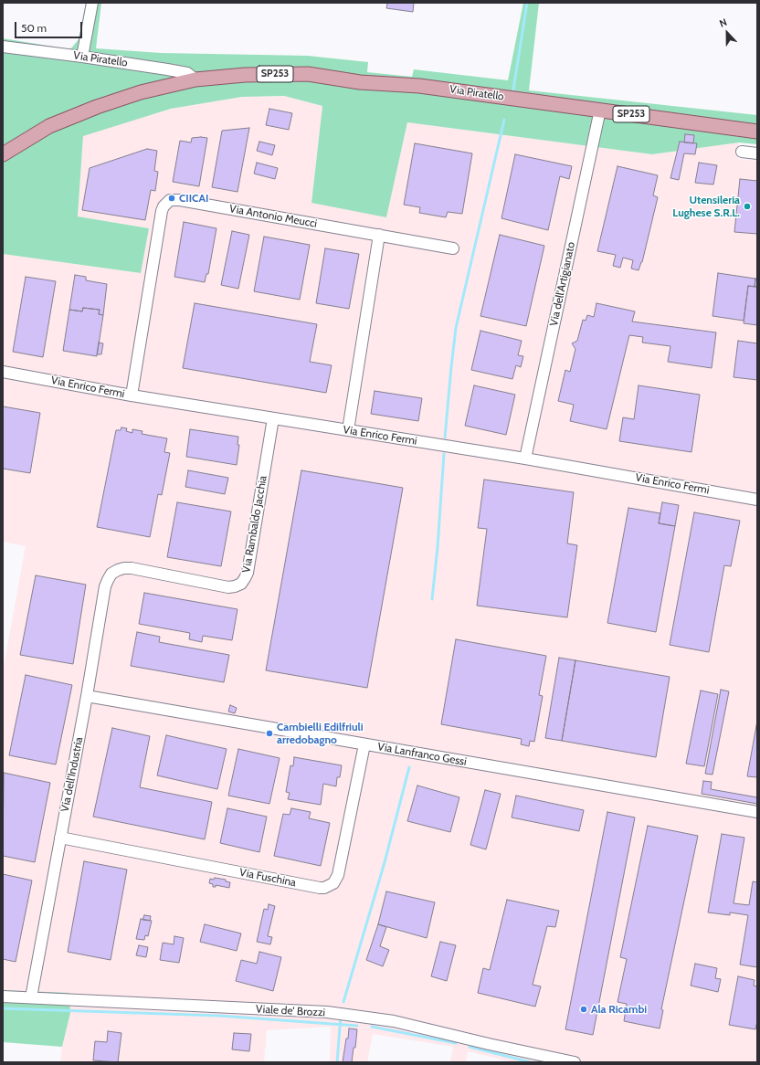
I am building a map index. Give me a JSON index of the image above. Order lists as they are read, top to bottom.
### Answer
{
  "streets": {
    "main road": ["Via Piratello", "SP253"],
    "street": [
      "Via Antonio Meucci",
      "Via dell'Artigianato",
      "Via Enrico Fermi",
      "Via Rambaldo Jacchia",
      "Via Lanfranco Gessi",
      "Via dell'Industria",
      "Via Fuschina",
      "Viale de' Brozzi"
    ]
  },
  "crossings": [
    ["Via Piratello", "Via dell'Artigianato"],
    ["Via Antonio Meucci", "Via Enrico Fermi"],
    ["Via dell'Artigianato", "Via Enrico Fermi"],
    ["Via Enrico Fermi", "Via Rambaldo Jacchia"],
    ["Via Rambaldo Jacchia", "Via dell'Industria"],
    ["Via Lanfranco Gessi", "Via dell'Industria"],
    ["Via Lanfranco Gessi", "Via Fuschina"],
    ["Via dell'Industria", "Via Fuschina"],
    ["Via dell'Industria", "Viale de' Brozzi"]
  ],
  "places": [
    "CIICAI",
    "Utensileria Lughese S.R.L.",
    "Cambielli Edilfriuli arredobagno",
    "Ala Ricambi"
  ],
  "scale_bar": "50 m",
  "north": "top"
}
